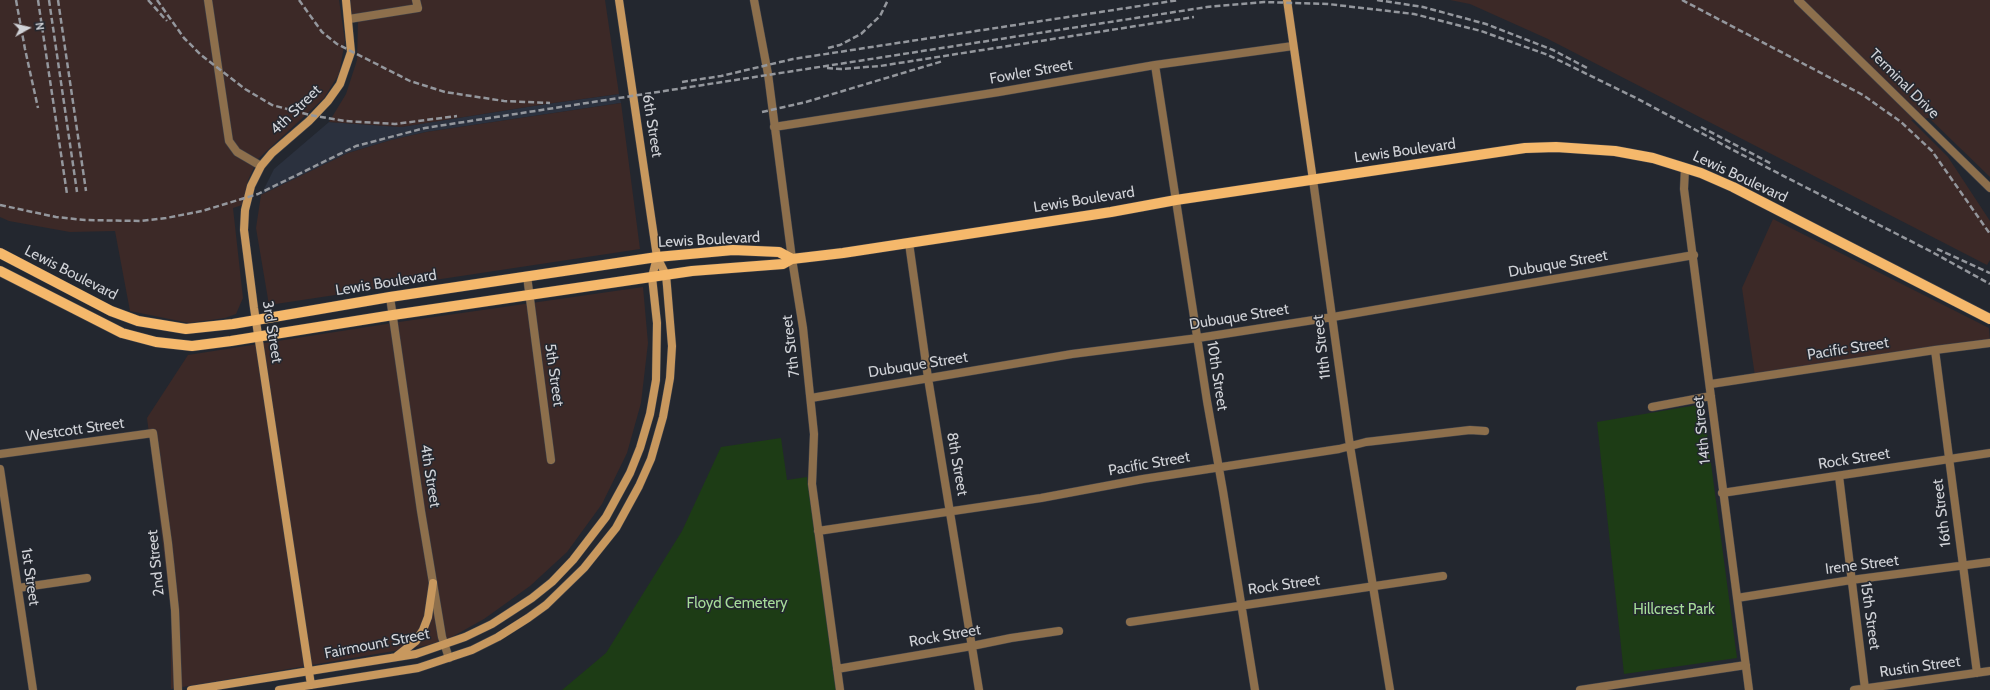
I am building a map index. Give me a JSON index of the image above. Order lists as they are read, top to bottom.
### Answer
{
  "streets": {
    "main road": [
      "4th Street",
      "6th Street",
      "Lewis Boulevard",
      "3rd Street",
      "11th Street",
      "Fairmount Street"
    ],
    "street": [
      "Fowler Street",
      "Terminal Drive",
      "Dubuque Street",
      "7th Street",
      "Pacific Street",
      "5th Street",
      "10th Street",
      "Westcott Street",
      "14th Street",
      "Rock Street",
      "8th Street",
      "16th Street",
      "2nd Street",
      "Irene Street",
      "1st Street",
      "15th Street",
      "Rustin Street"
    ]
  },
  "crossings": [
    ["Fowler Street", "7th Street"],
    ["Fowler Street", "11th Street"],
    ["Fowler Street", "10th Street"],
    ["4th Street", "Lewis Boulevard"],
    ["4th Street", "3rd Street"],
    ["4th Street", "Fairmount Street"],
    ["6th Street", "Lewis Boulevard"],
    ["6th Street", "Fairmount Street"],
    ["Lewis Boulevard", "3rd Street"],
    ["Lewis Boulevard", "7th Street"],
    ["Lewis Boulevard", "11th Street"],
    ["Lewis Boulevard", "5th Street"],
    ["Lewis Boulevard", "10th Street"],
    ["Lewis Boulevard", "14th Street"],
    ["Lewis Boulevard", "8th Street"],
    ["Lewis Boulevard", "Fairmount Street"],
    ["Dubuque Street", "7th Street"],
    ["Dubuque Street", "11th Street"],
    ["Dubuque Street", "10th Street"],
    ["Dubuque Street", "14th Street"],
    ["Dubuque Street", "8th Street"],
    ["3rd Street", "Fairmount Street"],
    ["7th Street", "Pacific Street"],
    ["7th Street", "Rock Street"],
    ["11th Street", "Pacific Street"],
    ["11th Street", "Rock Street"],
    ["Pacific Street", "10th Street"],
    ["Pacific Street", "14th Street"],
    ["Pacific Street", "8th Street"],
    ["Pacific Street", "16th Street"],
    ["10th Street", "Rock Street"],
    ["Westcott Street", "2nd Street"],
    ["14th Street", "Rock Street"],
    ["14th Street", "Irene Street"],
    ["Rock Street", "8th Street"],
    ["Rock Street", "16th Street"],
    ["Rock Street", "15th Street"],
    ["16th Street", "Irene Street"],
    ["16th Street", "Rustin Street"],
    ["Irene Street", "15th Street"],
    ["15th Street", "Rustin Street"]
  ],
  "parks": ["Floyd Cemetery", "Hillcrest Park"],
  "north": "right"
}
